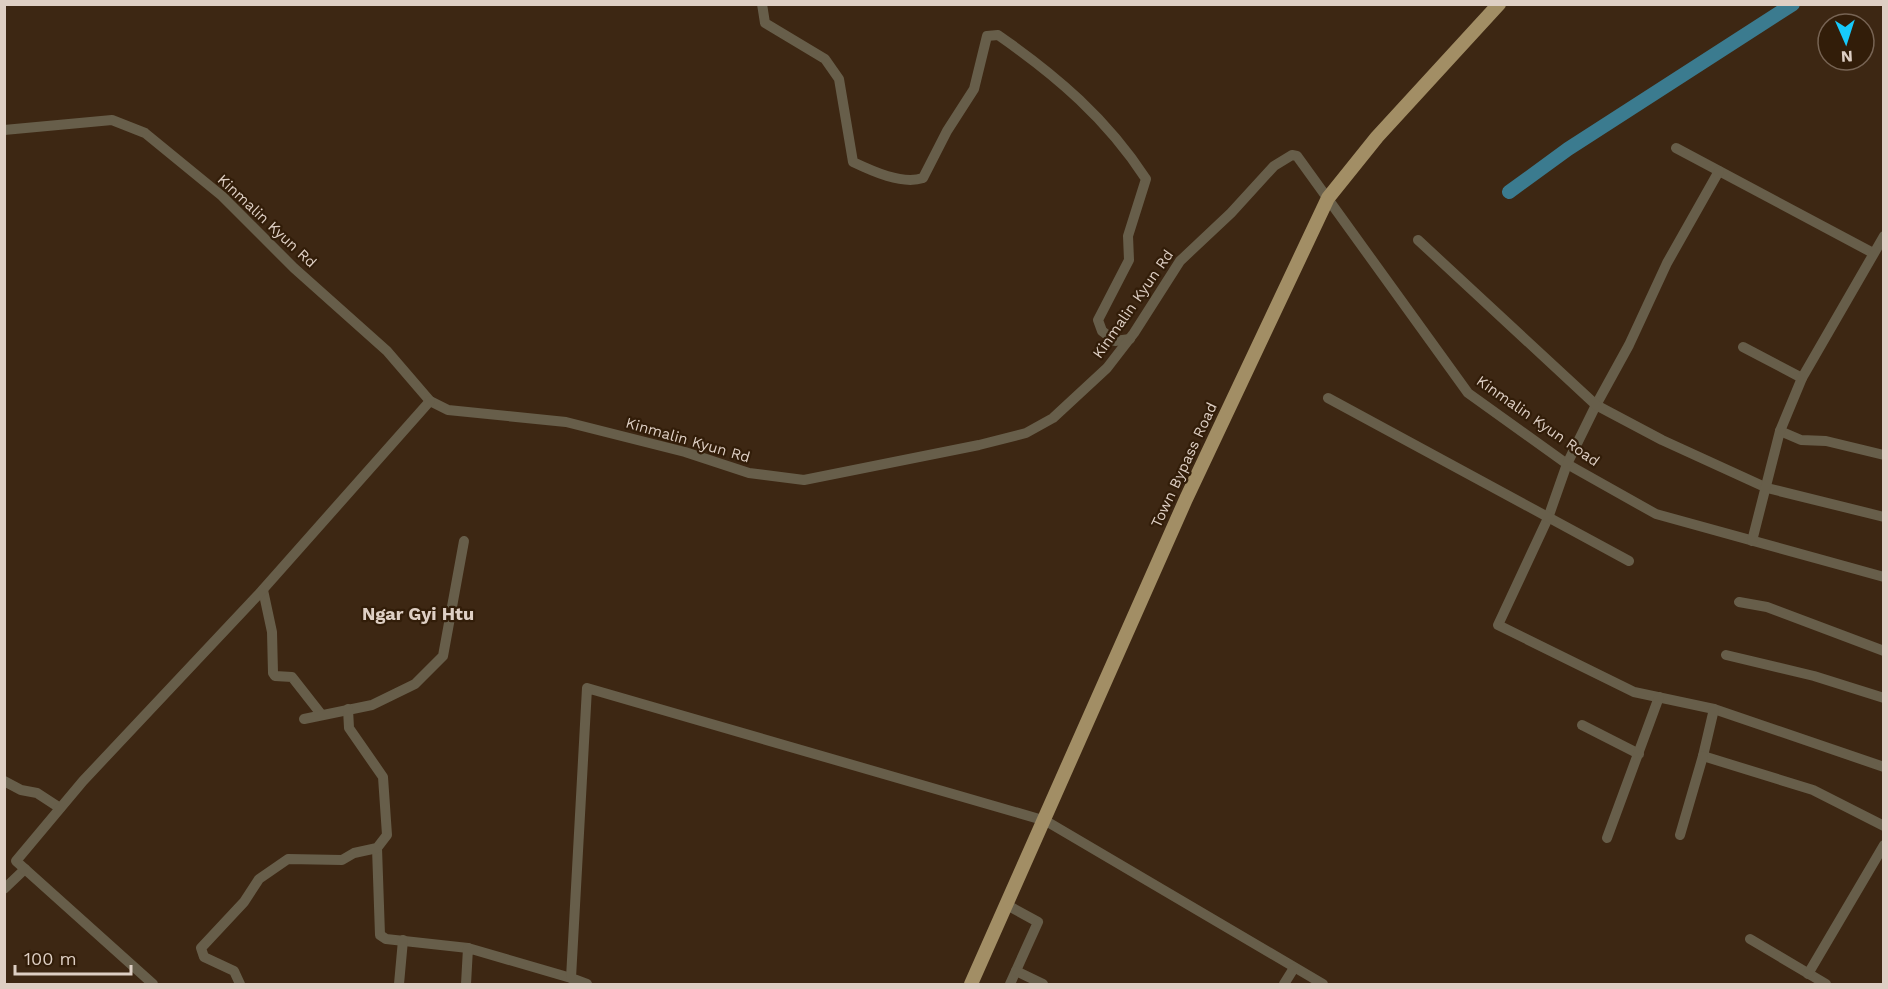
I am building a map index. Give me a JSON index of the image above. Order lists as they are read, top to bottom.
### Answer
{
  "streets": {
    "main road": ["Town Bypass Road"],
    "street": ["Kinmalin Kyun Rd", "Kinmalin Kyun Road"]
  },
  "crossings": [
    ["Kinmalin Kyun Rd", "Kinmalin Kyun Road"],
    ["Kinmalin Kyun Rd", "Town Bypass Road"],
    ["Kinmalin Kyun Road", "Town Bypass Road"]
  ],
  "districts": ["Ngar Gyi Htu"],
  "scale_bar": "100 m",
  "north": "bottom"
}
